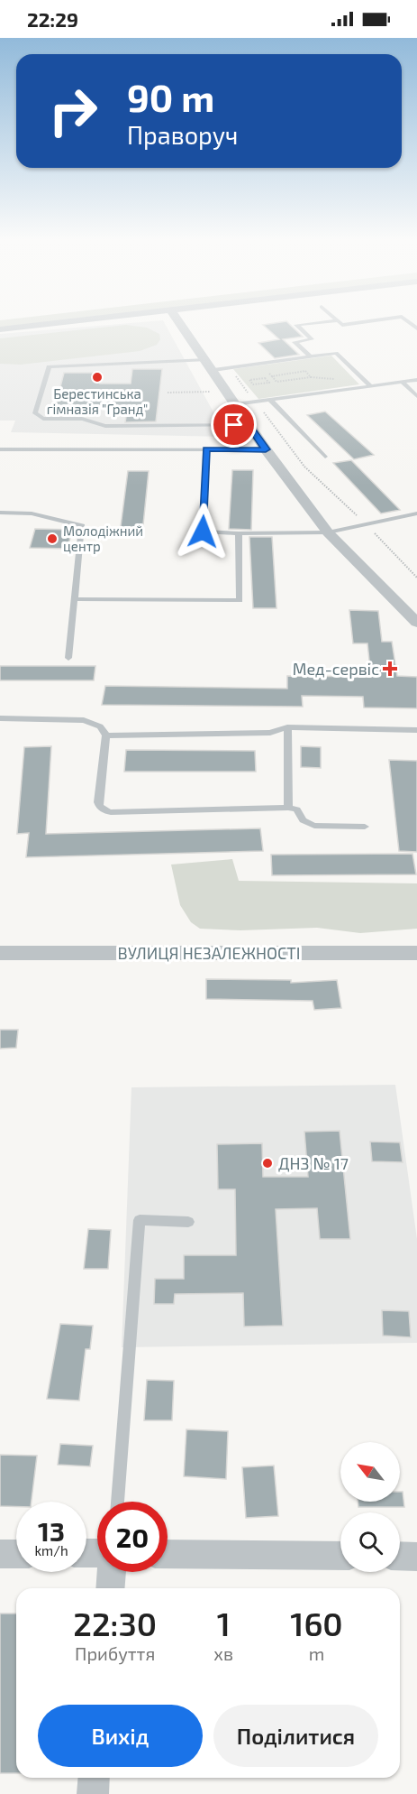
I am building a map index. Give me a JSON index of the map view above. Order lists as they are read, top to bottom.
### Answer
{
  "streets": {
    "street": ["ВУЛИЦЯ НЕЗАЛЕЖНОСТІ"]
  },
  "places": {
    "other": ["Берестинська гімназія \"Гранд\"", "Молодіжний центр", "ДНЗ № 17"],
    "health": ["Мед-сервіс"]
  },
  "north": "top left",
  "page": {
    "status": "22:29",
    "turn": ["90 m", "Праворуч"],
    "speed": "13 km/h",
    "limit": "20",
    "eta": [
      "22:30",
      "Прибуття",
      "1",
      "хв",
      "160",
      "m"
    ],
    "buttons": ["Вихід", "Поділитися"]
  }
}
